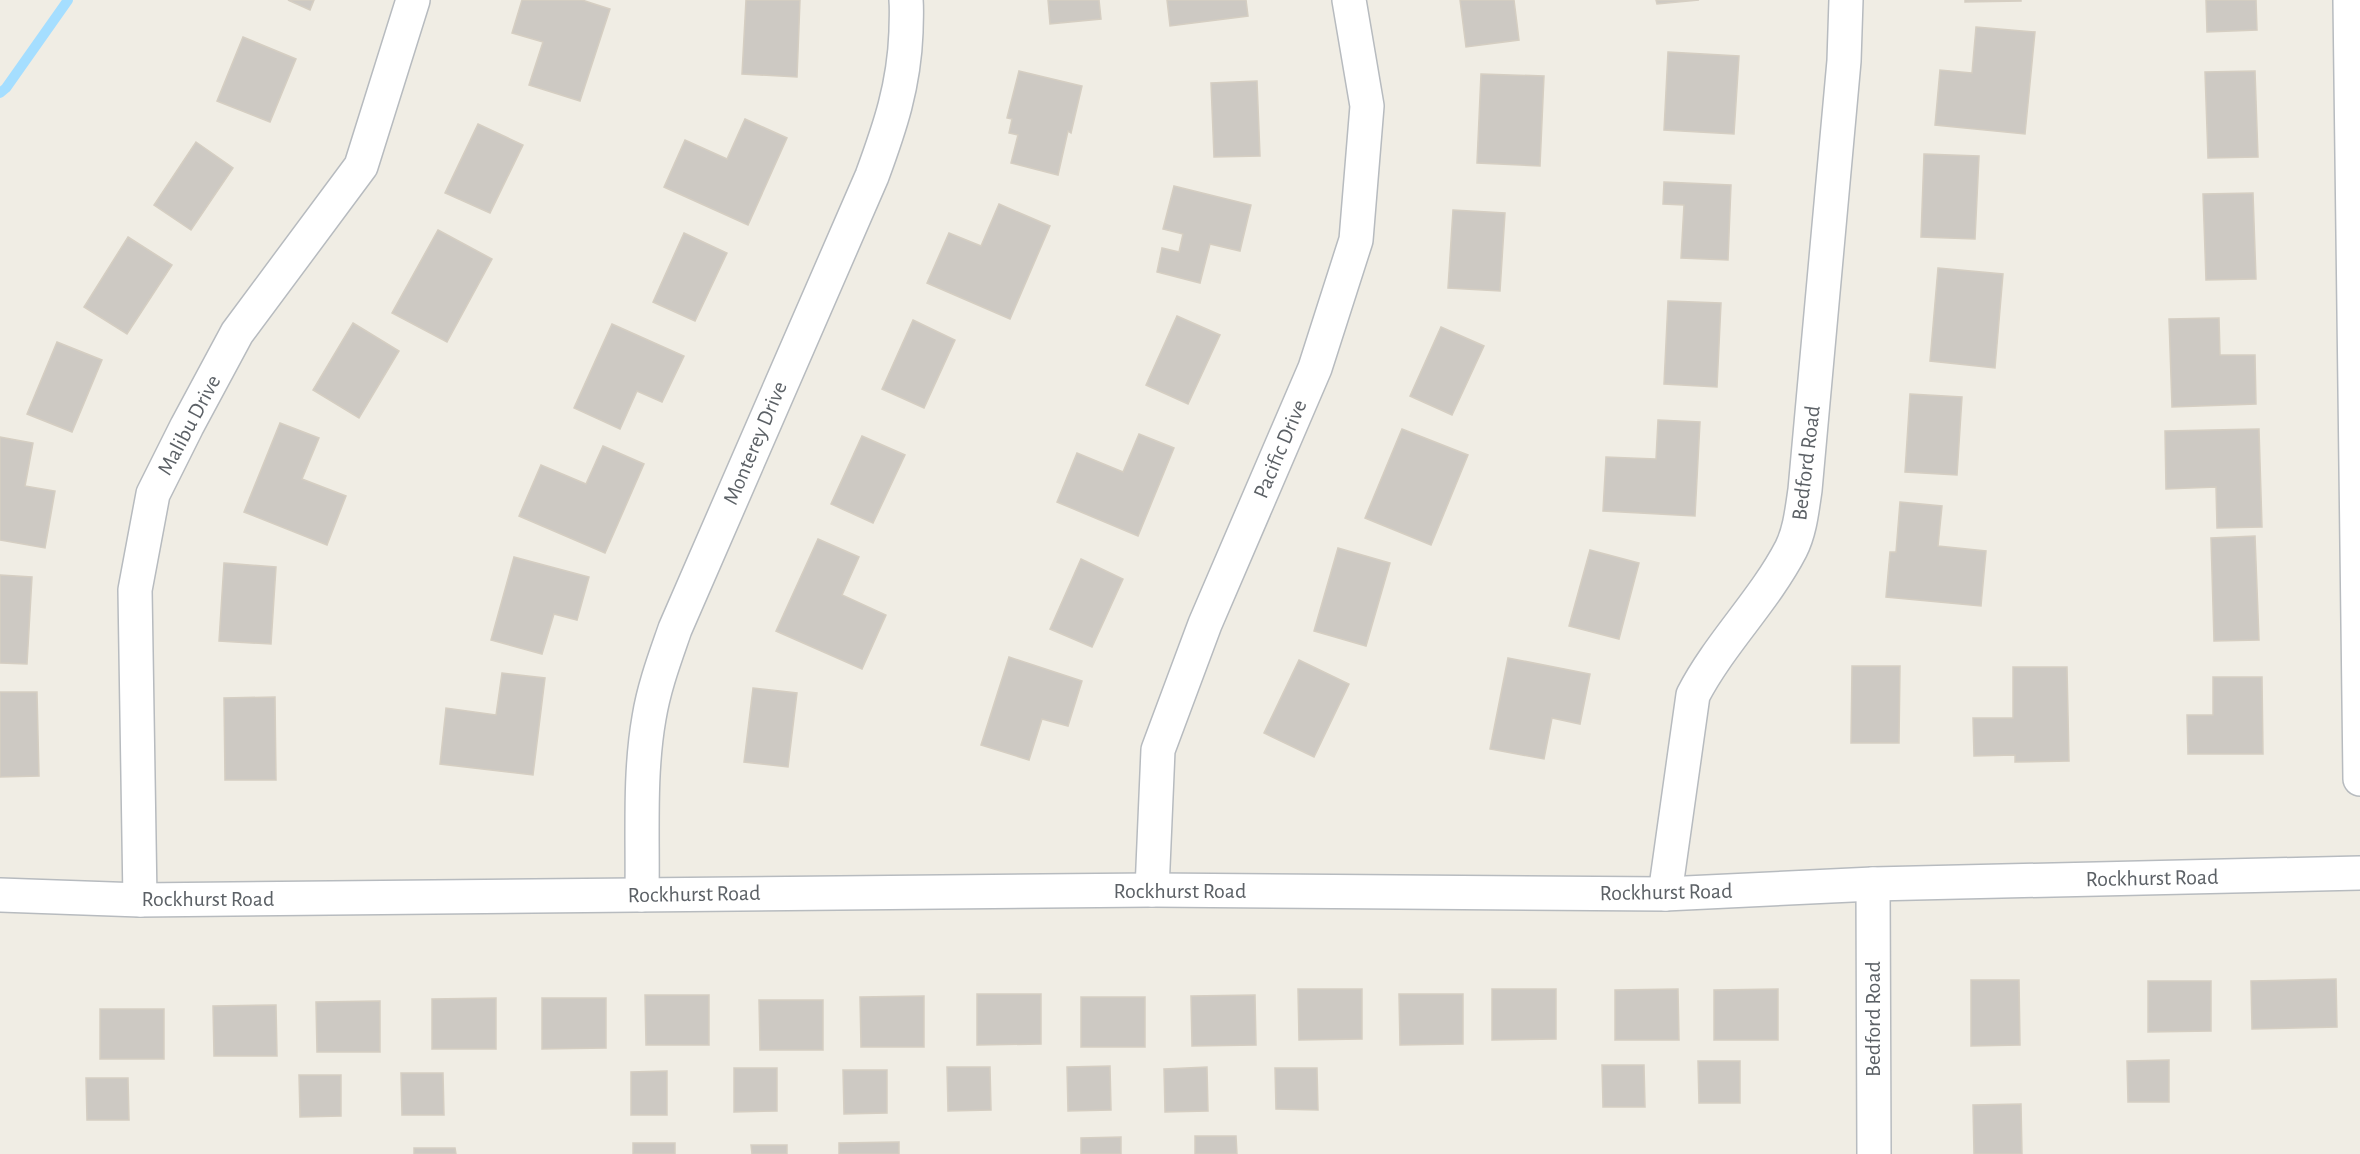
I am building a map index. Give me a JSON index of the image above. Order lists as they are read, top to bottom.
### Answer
{
  "streets": {
    "street": [
      "Malibu Drive",
      "Monterey Drive",
      "Pacific Drive",
      "Bedford Road",
      "Rockhurst Road"
    ]
  },
  "crossings": [
    ["Malibu Drive", "Rockhurst Road"],
    ["Monterey Drive", "Rockhurst Road"],
    ["Pacific Drive", "Rockhurst Road"],
    ["Bedford Road", "Rockhurst Road"]
  ]
}
